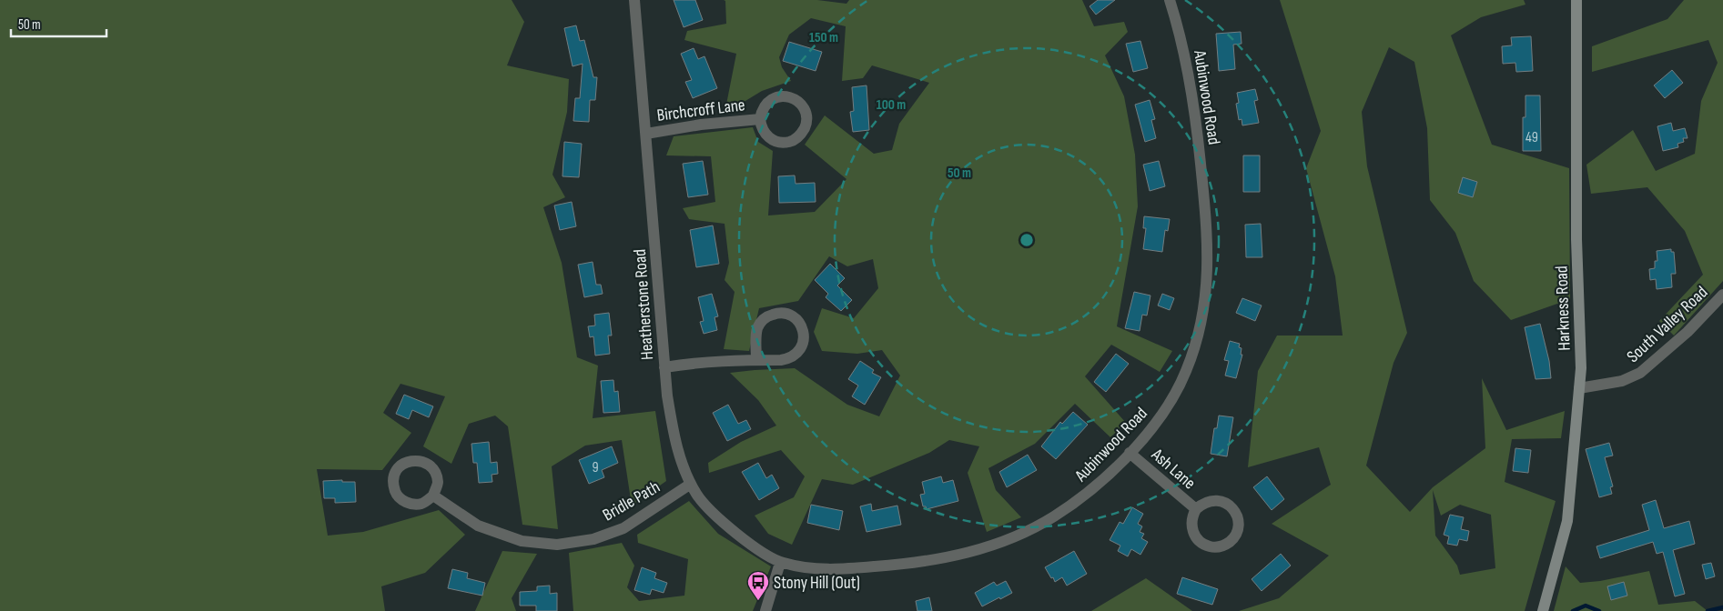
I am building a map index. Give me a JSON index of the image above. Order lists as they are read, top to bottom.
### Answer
{
  "streets": {
    "main road": ["Harkness Road"],
    "street": [
      "Aubinwood Road",
      "Birchcroff Lane",
      "Heatherstone Road",
      "South Valley Road",
      "Ash Lane",
      "Bridle Path"
    ]
  },
  "crossings": [
    ["Aubinwood Road", "Heatherstone Road"],
    ["Aubinwood Road", "Ash Lane"],
    ["Birchcroff Lane", "Heatherstone Road"],
    ["Heatherstone Road", "Bridle Path"],
    ["Harkness Road", "South Valley Road"]
  ],
  "places": {
    "bus stop": ["Stony Hill (Out)"]
  },
  "house_numbers": ["49", "9"],
  "scale_bar": "50 m",
  "rings": ["150 m", "100 m", "50 m"]
}
